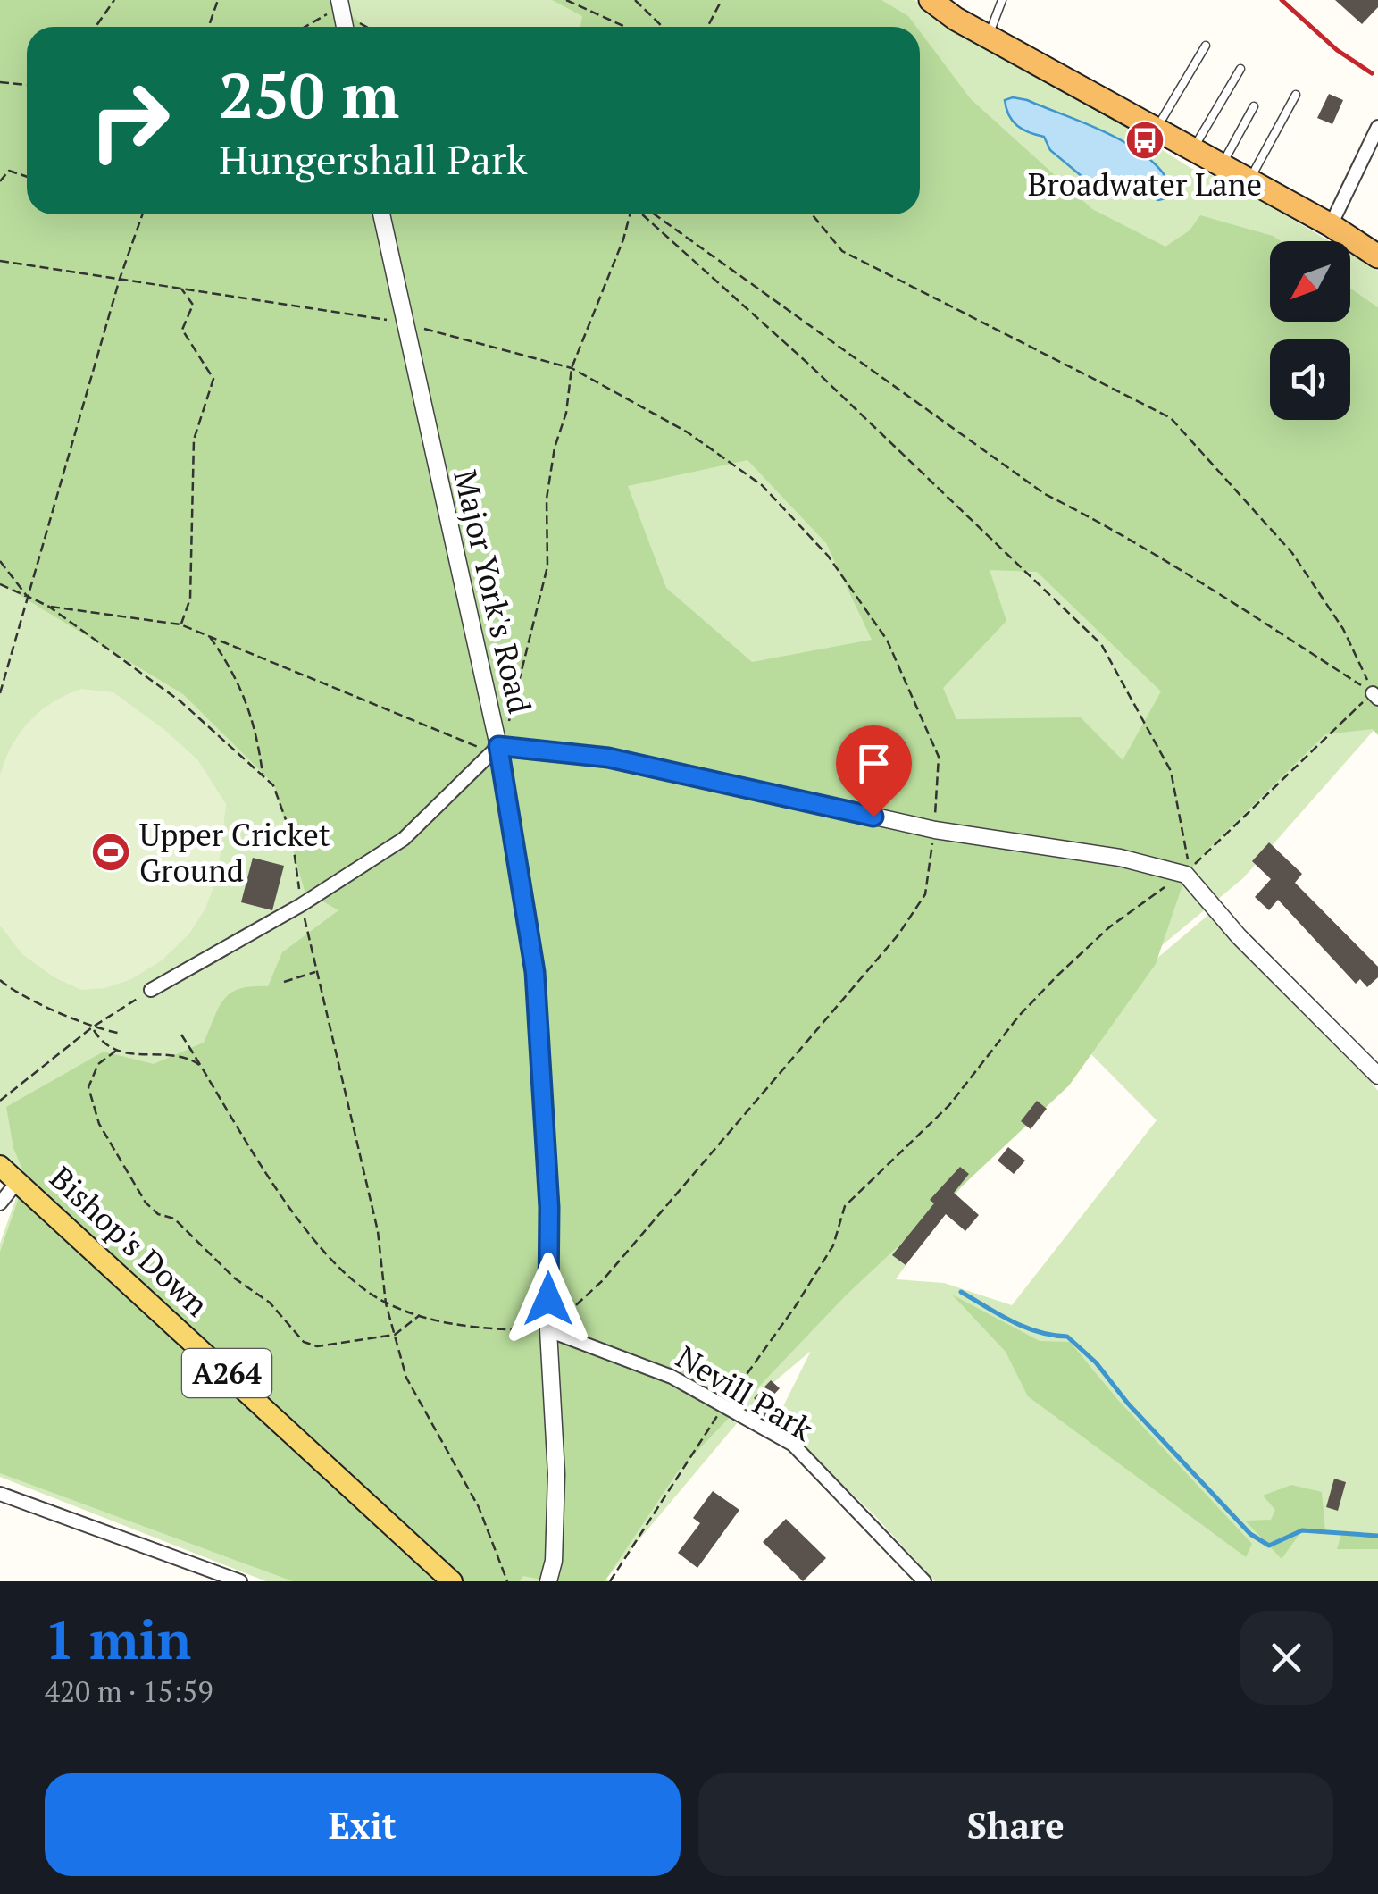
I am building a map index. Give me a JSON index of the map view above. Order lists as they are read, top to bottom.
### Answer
{
  "streets": {
    "main road": ["Bishop's Down", "A264"],
    "street": ["Major York's Road", "Nevill Park"]
  },
  "crossings": [
    ["Major York's Road", "Nevill Park"]
  ],
  "places": {
    "bus stop": ["Broadwater Lane"],
    "sports": ["Upper Cricket Ground"]
  },
  "north": "bottom left",
  "page": {
    "turn": ["250 m", "Hungershall Park"],
    "heading": ["1 min", "420 m · 15:59"],
    "buttons": ["Exit", "Share"]
  }
}
